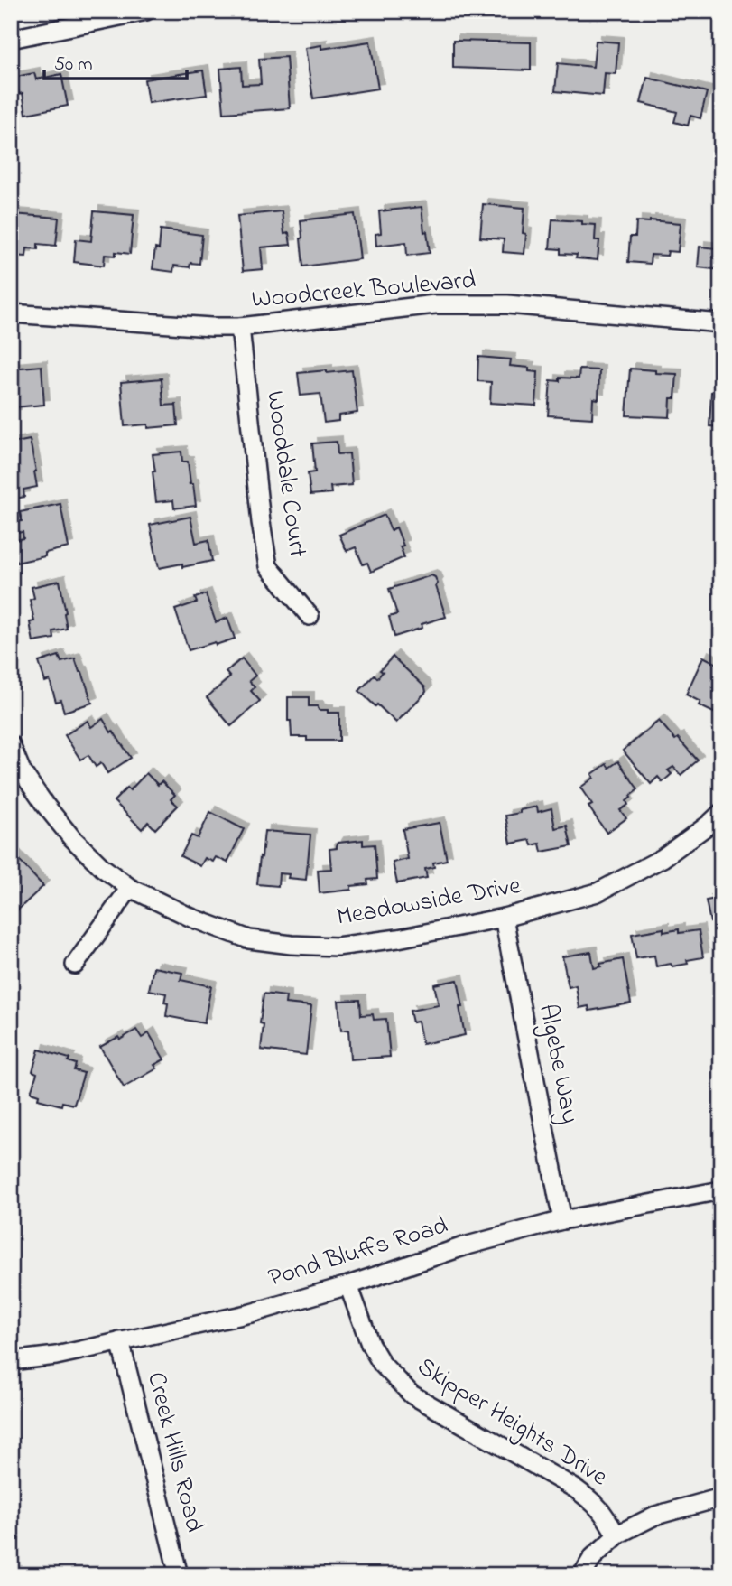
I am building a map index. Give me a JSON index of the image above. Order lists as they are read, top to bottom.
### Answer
{
  "streets": {
    "street": [
      "Woodcreek Boulevard",
      "Wooddale Court",
      "Meadowside Drive",
      "Algebe Way",
      "Pond Bluffs Road",
      "Skipper Heights Drive",
      "Creek Hills Road"
    ]
  },
  "crossings": [
    ["Woodcreek Boulevard", "Wooddale Court"],
    ["Meadowside Drive", "Algebe Way"],
    ["Algebe Way", "Pond Bluffs Road"],
    ["Pond Bluffs Road", "Skipper Heights Drive"],
    ["Pond Bluffs Road", "Creek Hills Road"]
  ],
  "scale_bar": "50 m"
}
